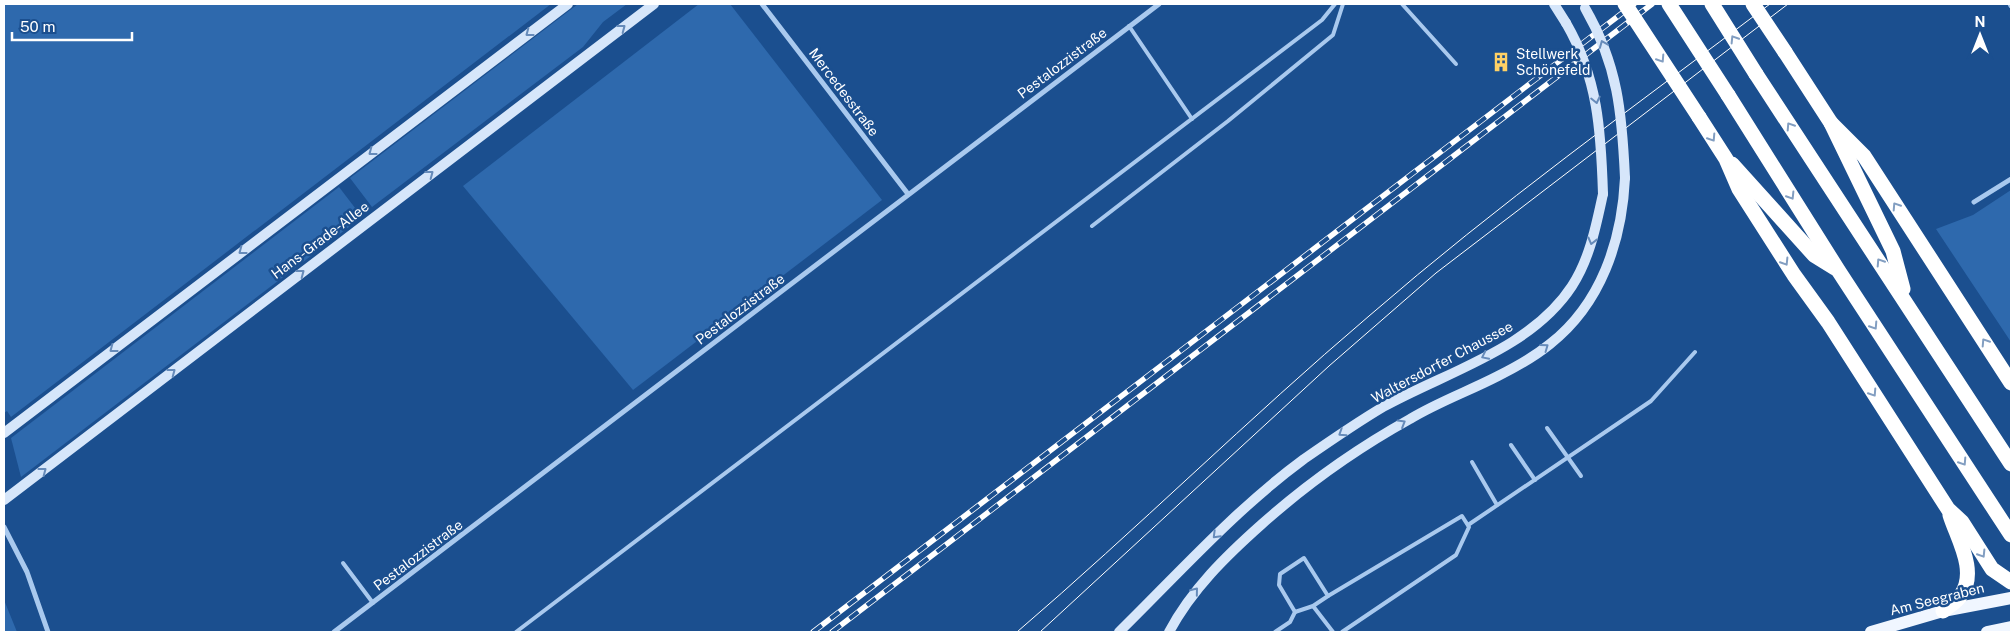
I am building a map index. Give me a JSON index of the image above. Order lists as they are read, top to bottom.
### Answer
{
  "streets": {
    "main road": ["Hans-Grade-Allee", "Waltersdorfer Chaussee", "Am Seegraben"],
    "street": ["Pestalozzistraße", "Mercedesstraße"]
  },
  "crossings": [
    ["Pestalozzistraße", "Mercedesstraße"]
  ],
  "one_way": ["Waltersdorfer Chaussee"],
  "places": {
    "building": ["Stellwerk Schönefeld"]
  },
  "scale_bar": "50 m",
  "north": "top"
}
